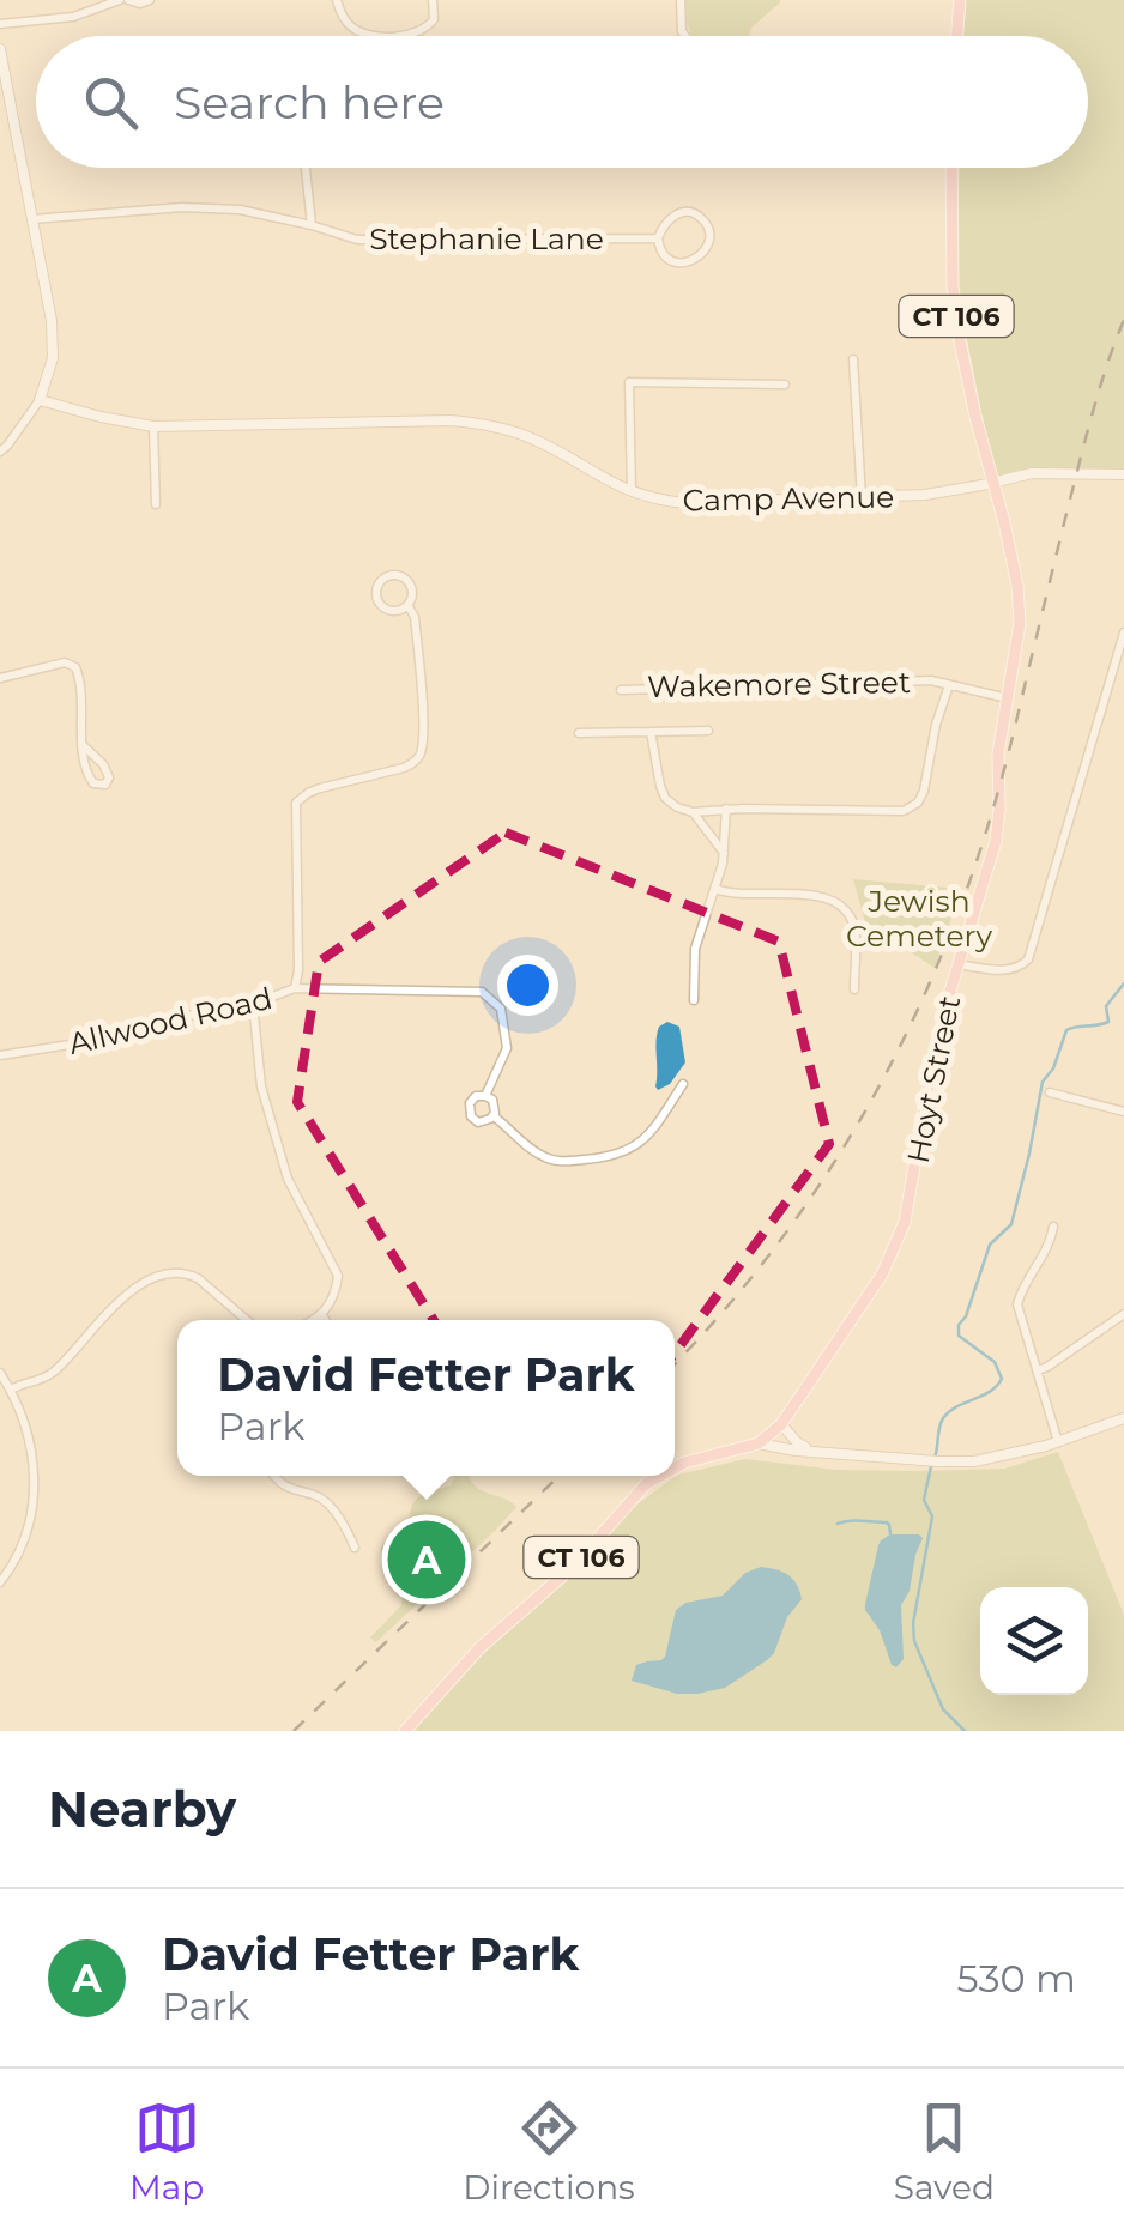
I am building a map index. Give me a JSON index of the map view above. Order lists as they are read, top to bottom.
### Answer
{
  "streets": {
    "main road": ["CT 106", "Hoyt Street"],
    "street": [
      "Stephanie Lane",
      "Camp Avenue",
      "Wakemore Street",
      "Allwood Road"
    ]
  },
  "crossings": [
    ["Camp Avenue", "Hoyt Street"],
    ["Wakemore Street", "Hoyt Street"]
  ],
  "parks": ["Jewish Cemetery"],
  "page": {
    "search": "Search here",
    "popup": ["David Fetter Park", "Park"],
    "pins": "A",
    "heading": "Nearby",
    "list": [
      {
        "mark": "A",
        "name": "David Fetter Park",
        "note": "Park",
        "value": "530 m"
      }
    ],
    "nav": ["Map", "Directions", "Saved"]
  }
}
